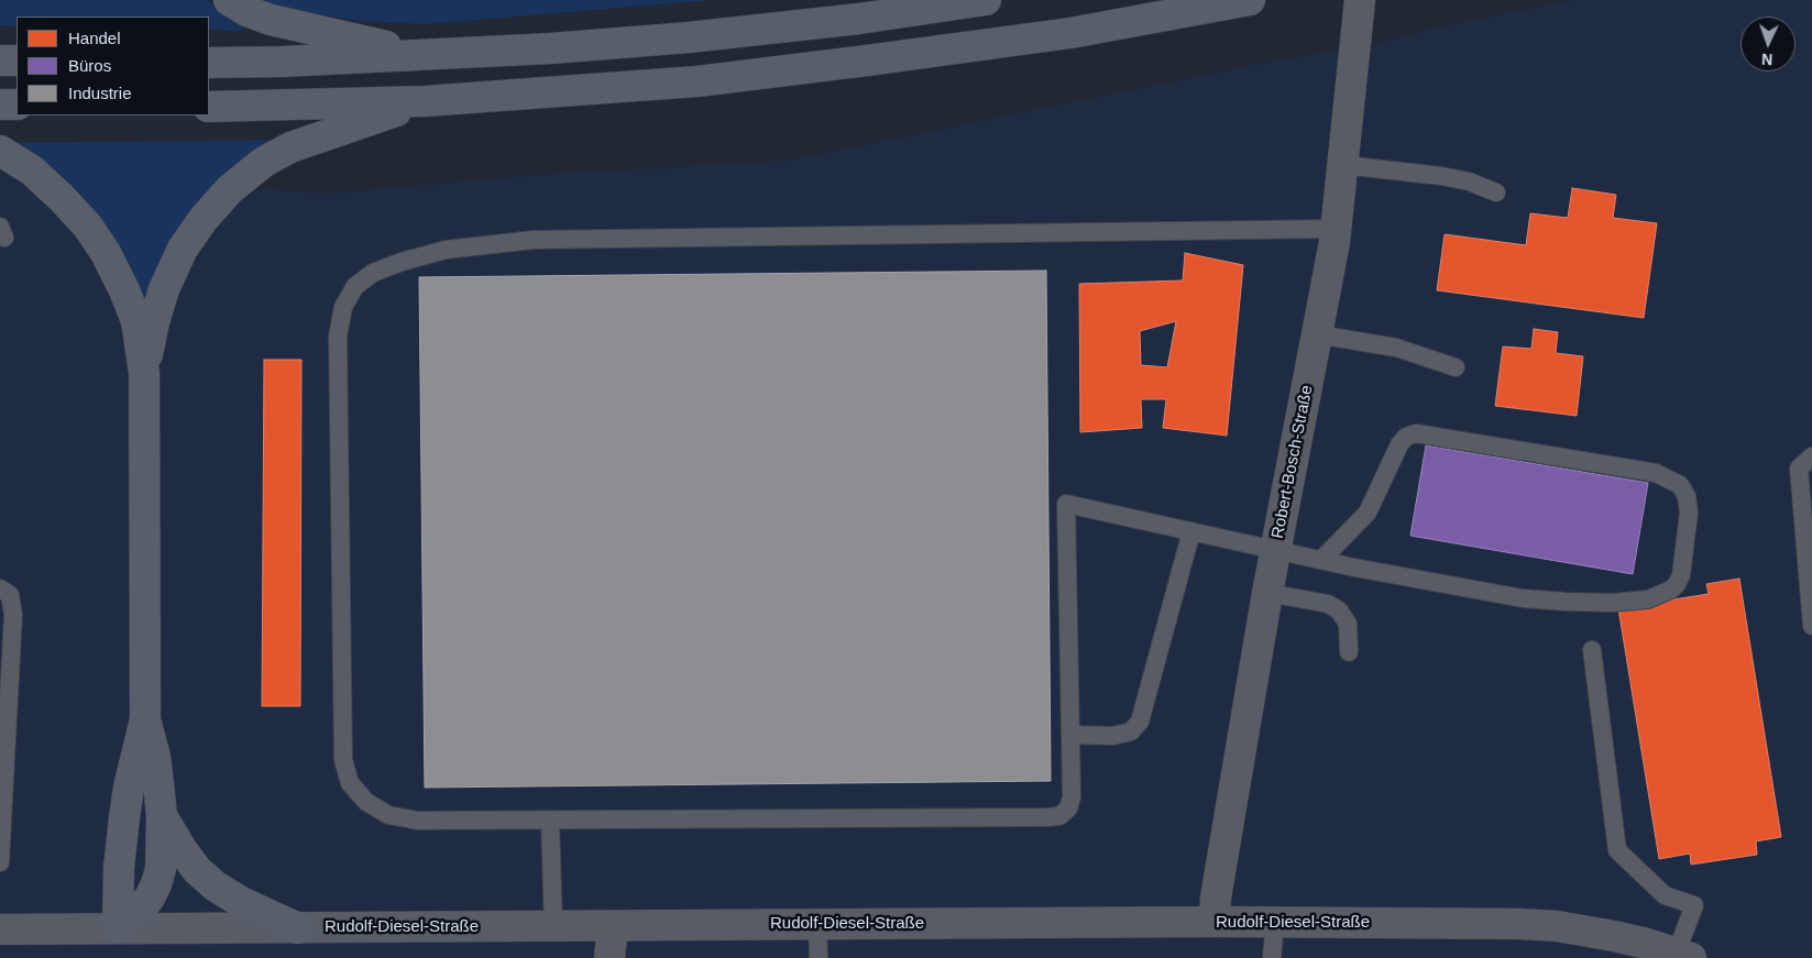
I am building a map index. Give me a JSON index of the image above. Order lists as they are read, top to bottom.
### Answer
{
  "streets": {
    "street": ["Robert-Bosch-Straße", "Rudolf-Diesel-Straße"]
  },
  "crossings": [
    ["Robert-Bosch-Straße", "Rudolf-Diesel-Straße"]
  ],
  "legend": ["Handel", "Büros", "Industrie"],
  "north": "bottom"
}
